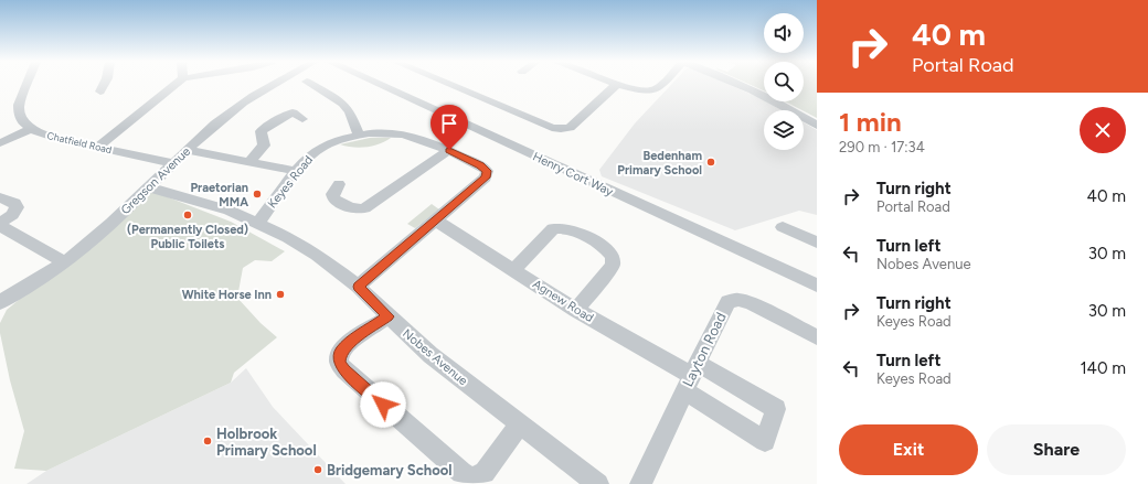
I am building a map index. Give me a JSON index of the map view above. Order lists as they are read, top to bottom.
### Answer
{
  "streets": {
    "street": [
      "Chatfield Road",
      "Henry Cort Way",
      "Gregson Avenue",
      "Keyes Road",
      "Agnew Road",
      "Layton Road",
      "Nobes Avenue"
    ]
  },
  "crossings": [
    ["Chatfield Road", "Gregson Avenue"],
    ["Gregson Avenue", "Nobes Avenue"],
    ["Keyes Road", "Agnew Road"],
    ["Keyes Road", "Nobes Avenue"],
    ["Agnew Road", "Layton Road"]
  ],
  "places": [
    "Bedenham Primary School",
    "Praetorian MMA",
    "(Permanently Closed) Public Toilets",
    "White Horse Inn",
    "Holbrook Primary School",
    "Bridgemary School"
  ],
  "page": {
    "turn": ["40 m", "Portal Road"],
    "heading": ["1 min", "290 m · 17:34"],
    "list": [
      {
        "name": "Turn right",
        "note": "Portal Road",
        "value": "40 m"
      },
      {
        "name": "Turn left",
        "note": "Nobes Avenue",
        "value": "30 m"
      },
      {
        "name": "Turn right",
        "note": "Keyes Road",
        "value": "30 m"
      },
      {
        "name": "Turn left",
        "note": "Keyes Road",
        "value": "140 m"
      }
    ],
    "buttons": ["Exit", "Share"]
  }
}
